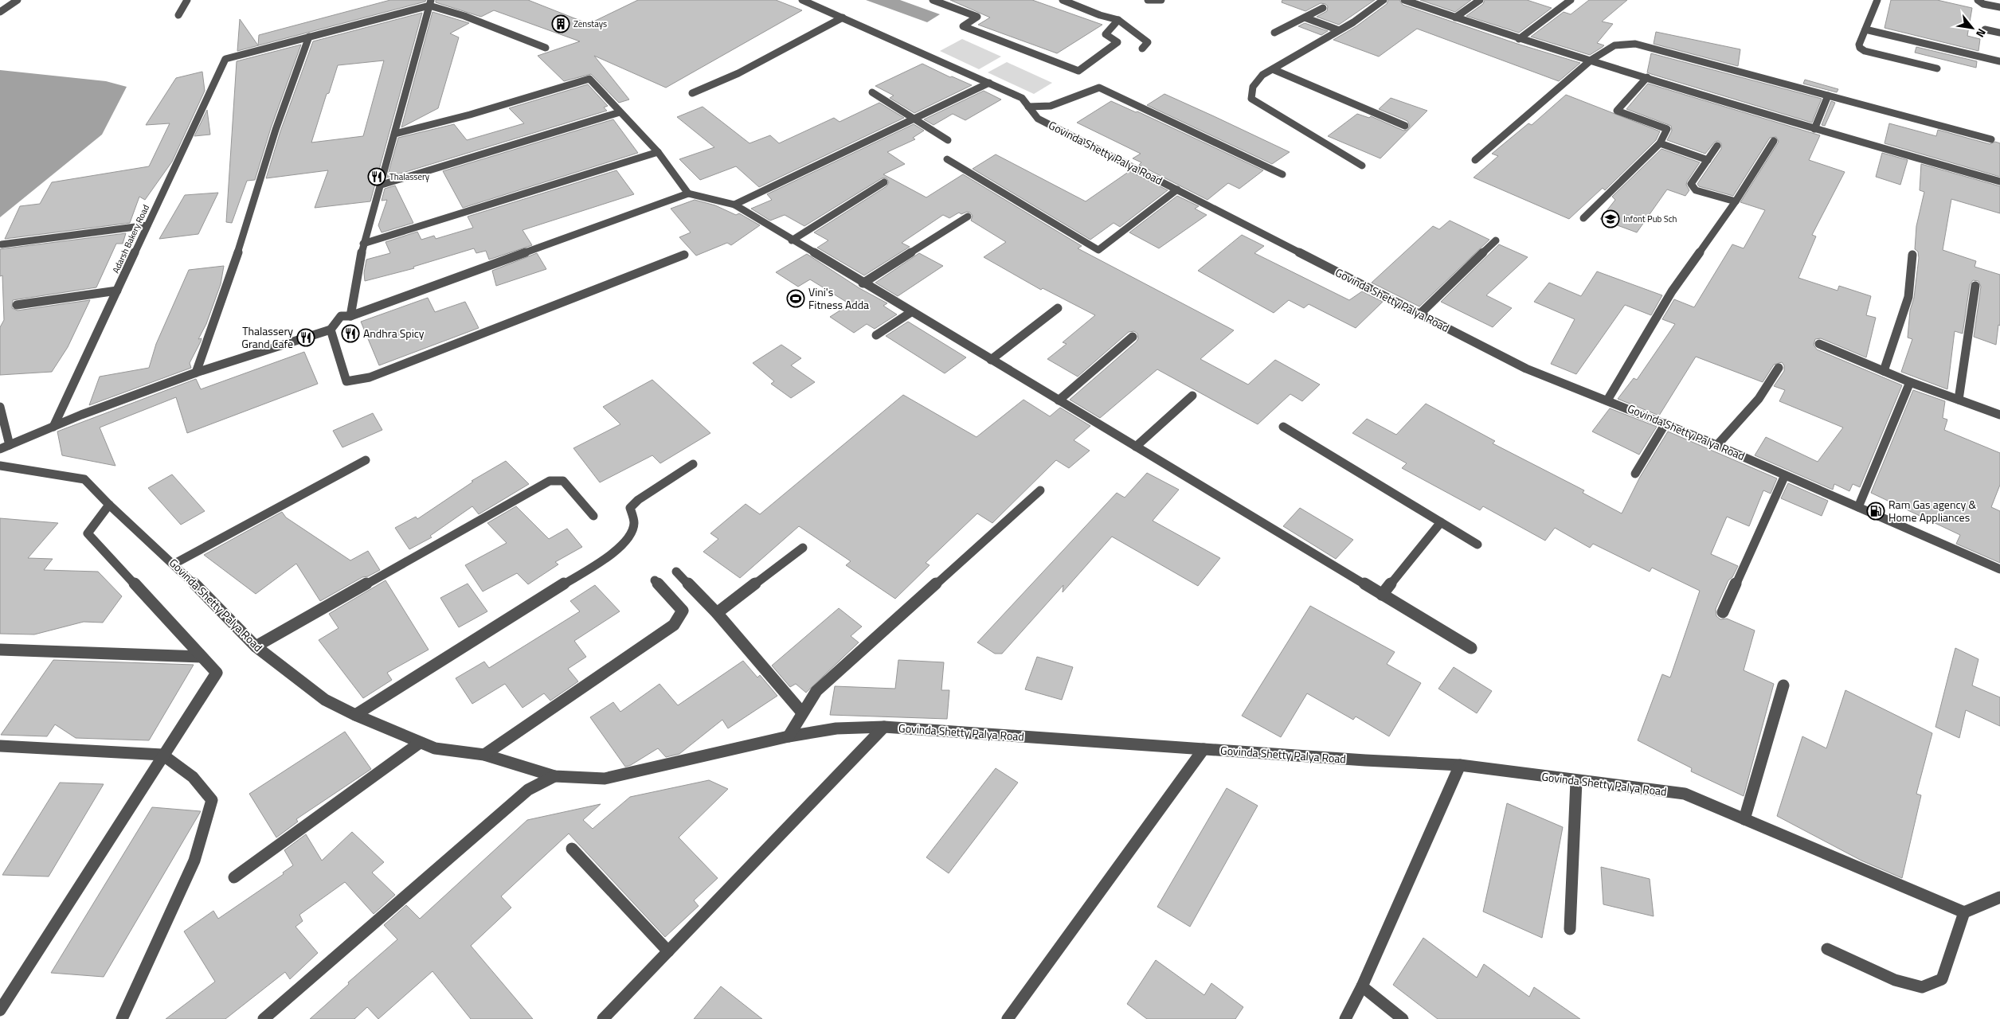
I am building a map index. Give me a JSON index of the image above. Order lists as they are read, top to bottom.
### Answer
{
  "streets": {
    "street": ["Govinda Shetty Palya Road", "Adarsh Bakery Road"]
  },
  "places": {
    "building": ["Zenstays"],
    "restaurant": ["Thalassery", "Andhra Spicy", "Thalassery Grand Cafe"],
    "school or university": ["Infont Pub Sch"],
    "sports": ["Vini's Fitness Adda"],
    "fuel station": ["Ram Gas agency & Home Appliances"]
  },
  "north": "bottom right"
}
